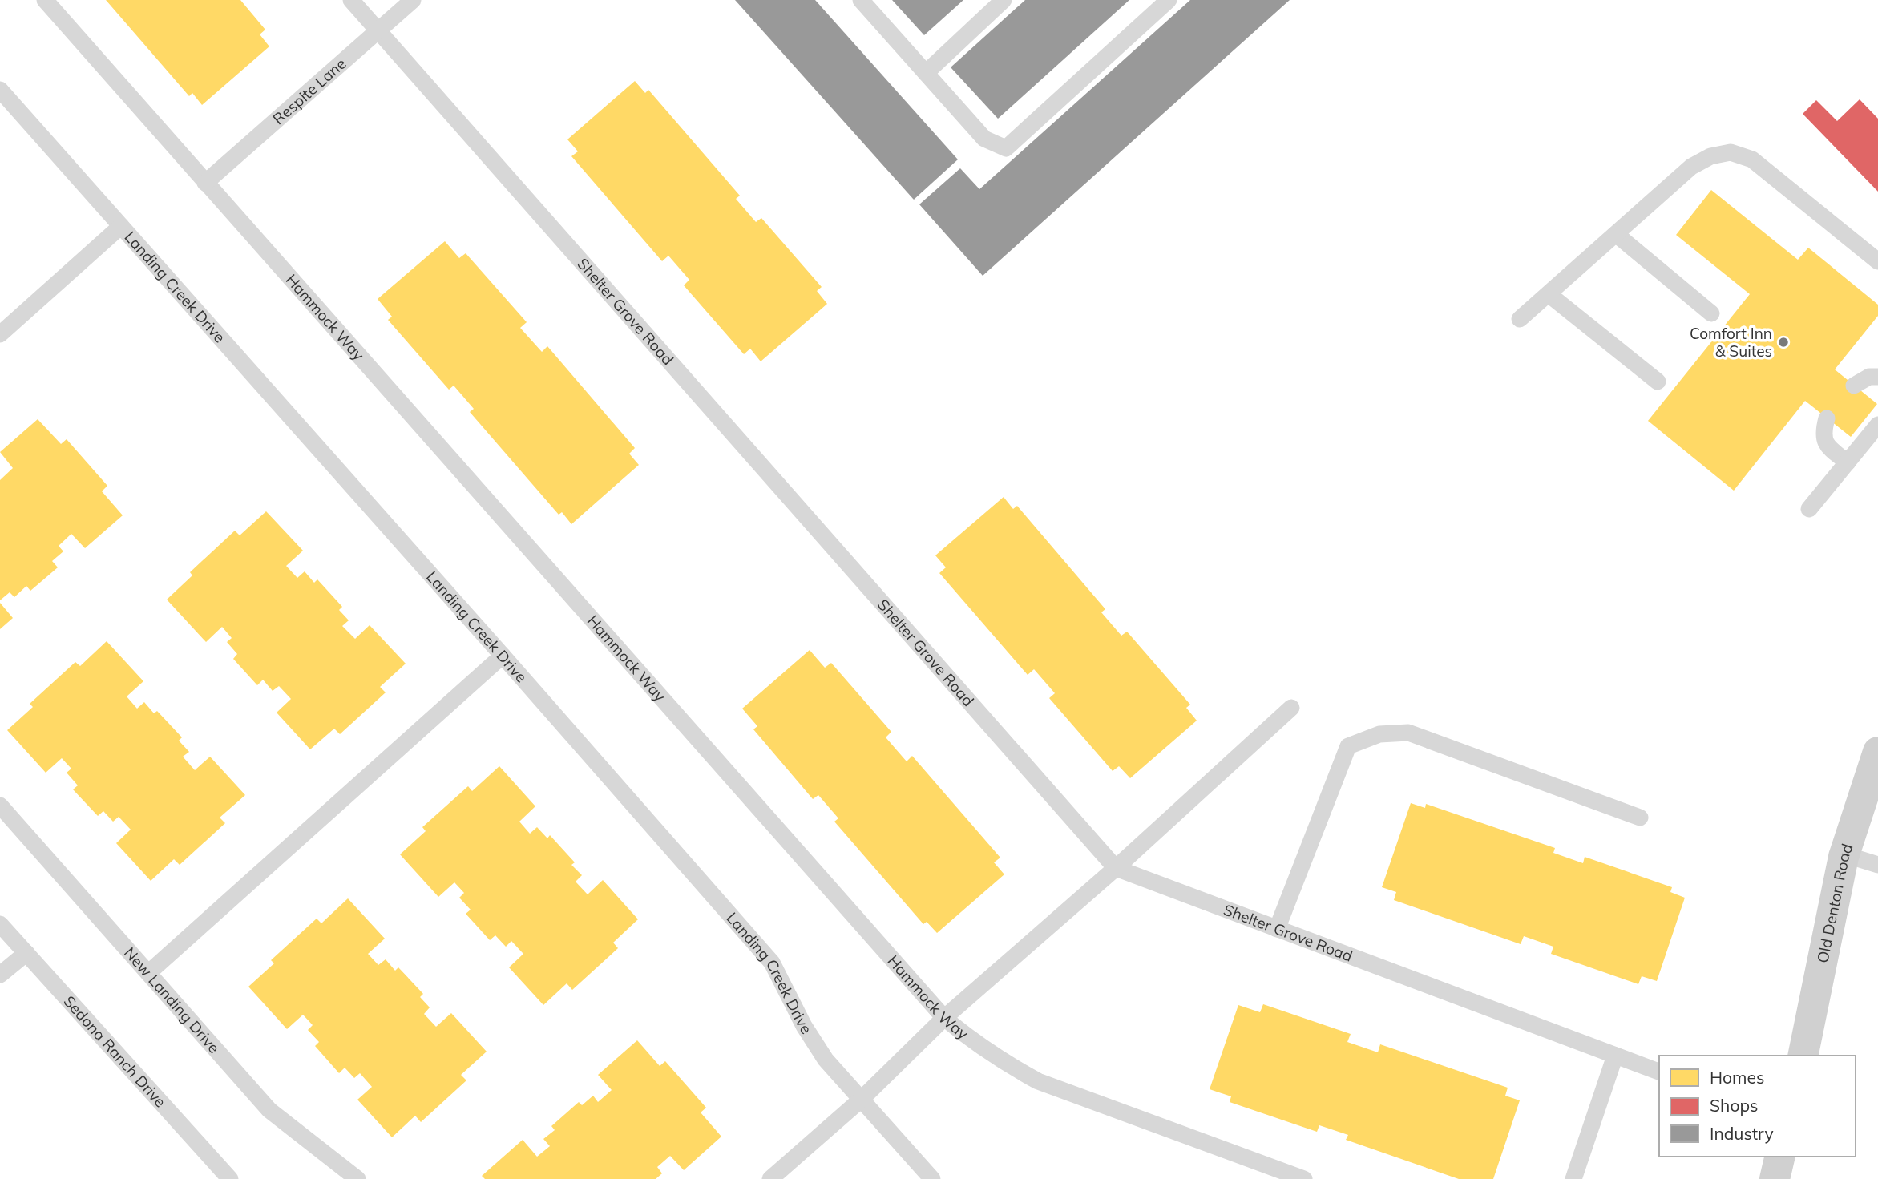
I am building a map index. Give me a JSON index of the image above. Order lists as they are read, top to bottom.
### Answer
{
  "streets": {
    "street": ["Old Denton Road"],
    "lane": [
      "Respite Lane",
      "Landing Creek Drive",
      "Shelter Grove Road",
      "Hammock Way",
      "New Landing Drive",
      "Sedona Ranch Drive"
    ]
  },
  "crossings": [
    ["Respite Lane", "Shelter Grove Road"],
    ["Respite Lane", "Hammock Way"]
  ],
  "places": ["Comfort Inn & Suites"],
  "legend": ["Homes", "Shops", "Industry"]
}
